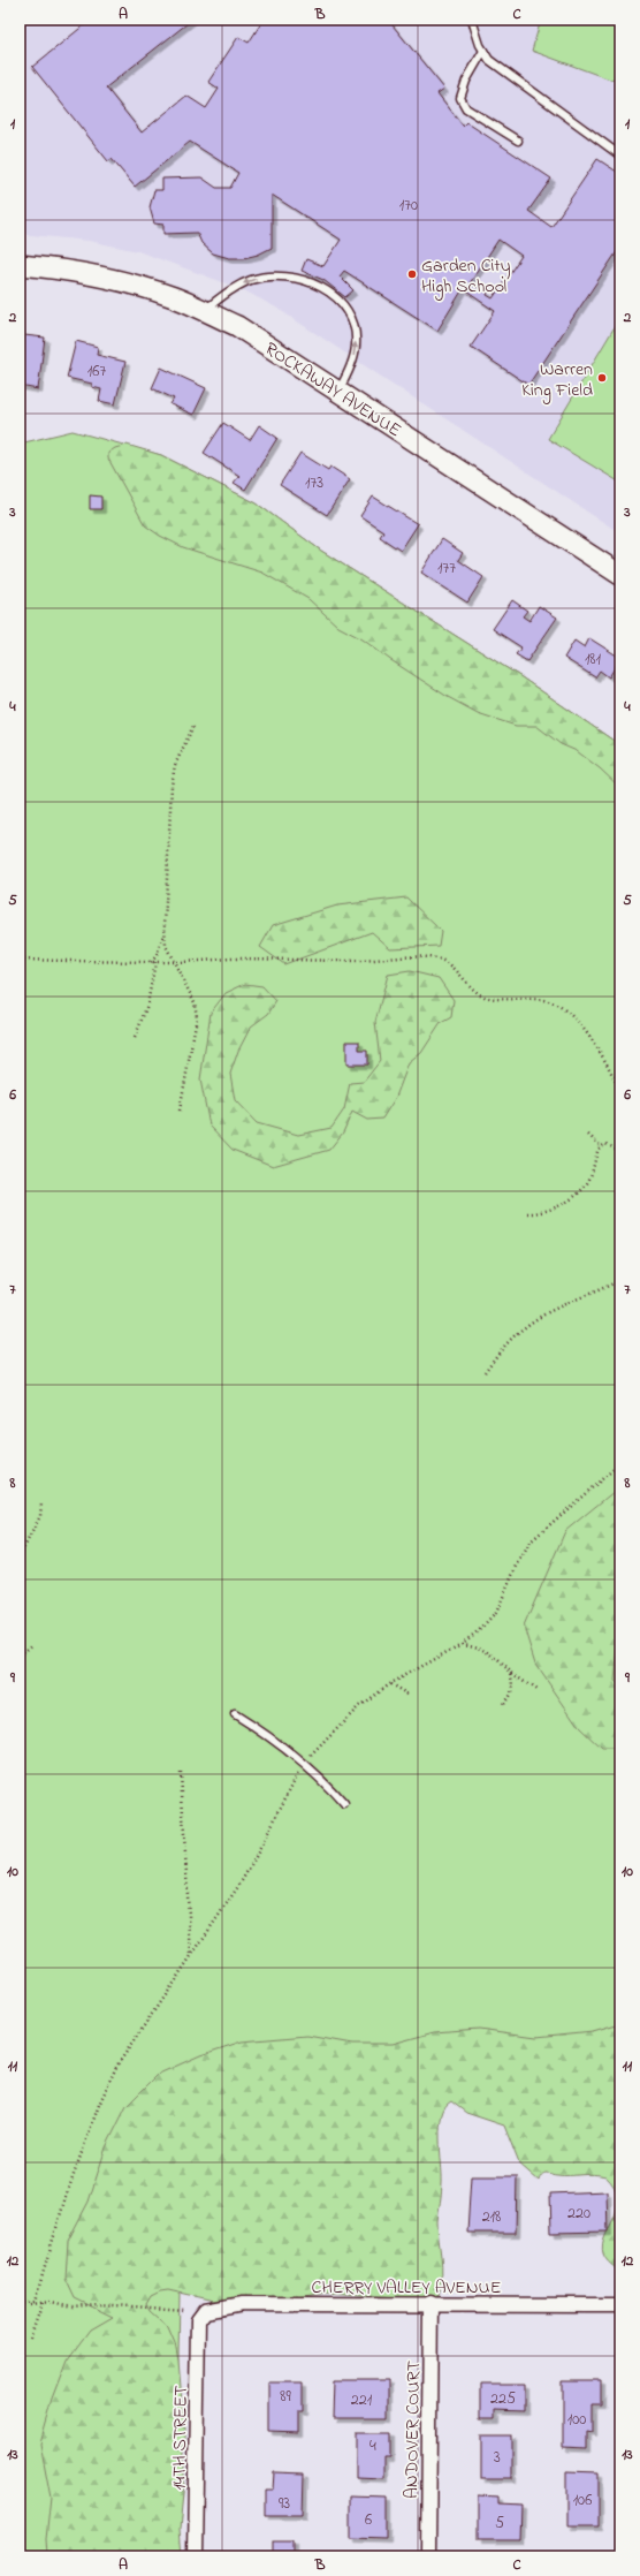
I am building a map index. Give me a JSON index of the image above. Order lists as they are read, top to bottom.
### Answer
{
  "streets": {
    "main road": ["ROCKAWAY AVENUE"],
    "street": ["CHERRY VALLEY AVENUE", "ANDOVER COURT", "14TH STREET"]
  },
  "crossings": [
    ["CHERRY VALLEY AVENUE", "ANDOVER COURT"],
    ["CHERRY VALLEY AVENUE", "14TH STREET"]
  ],
  "places": ["Garden City High School", "Warren King Field"],
  "house_numbers": [
    "170",
    "167",
    "173",
    "177",
    "181",
    "220",
    "218",
    "89",
    "225",
    "221",
    "100",
    "4",
    "3",
    "106",
    "93",
    "6",
    "5"
  ],
  "grid": {
    "columns": ["A", "B", "C"],
    "rows": [
      "1",
      "2",
      "3",
      "4",
      "5",
      "6",
      "7",
      "8",
      "9",
      "10",
      "11",
      "12",
      "13"
    ]
  }
}
